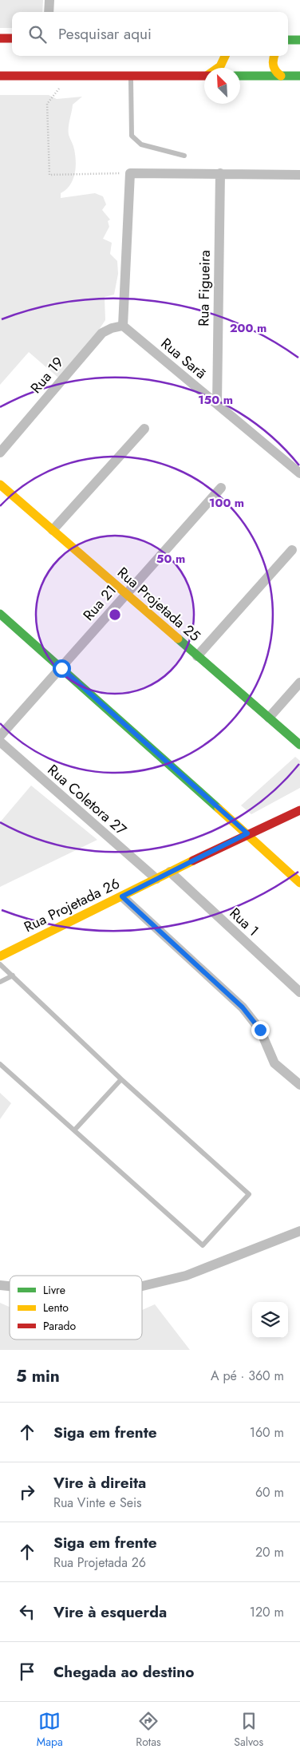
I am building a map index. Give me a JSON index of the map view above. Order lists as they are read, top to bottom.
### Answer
{
  "streets": {
    "street": [
      "Rua Figueira",
      "Rua Sarã",
      "Rua 19",
      "Rua 21",
      "Rua Projetada 25",
      "Rua Coletora 27",
      "Rua Projetada 26",
      "Rua 1"
    ]
  },
  "crossings": [
    ["Rua Figueira", "Rua Sarã"],
    ["Rua Sarã", "Rua 19"],
    ["Rua 21", "Rua Projetada 25"],
    ["Rua Coletora 27", "Rua Projetada 26"],
    ["Rua Projetada 26", "Rua 1"]
  ],
  "legend": ["Livre", "Lento", "Parado"],
  "north": "top left",
  "page": {
    "search": "Pesquisar aqui",
    "heading": ["5 min", "A pé · 360 m"],
    "list": [
      ["Siga em frente", "160 m"],
      ["Vire à direita", "Rua Vinte e Seis", "60 m"],
      ["Siga em frente", "Rua Projetada 26", "20 m"],
      ["Vire à esquerda", "120 m"],
      "Chegada ao destino"
    ],
    "nav": ["Mapa", "Rotas", "Salvos"]
  },
  "rings": [
    "200 m",
    "150 m",
    "100 m",
    "50 m"
  ]
}
